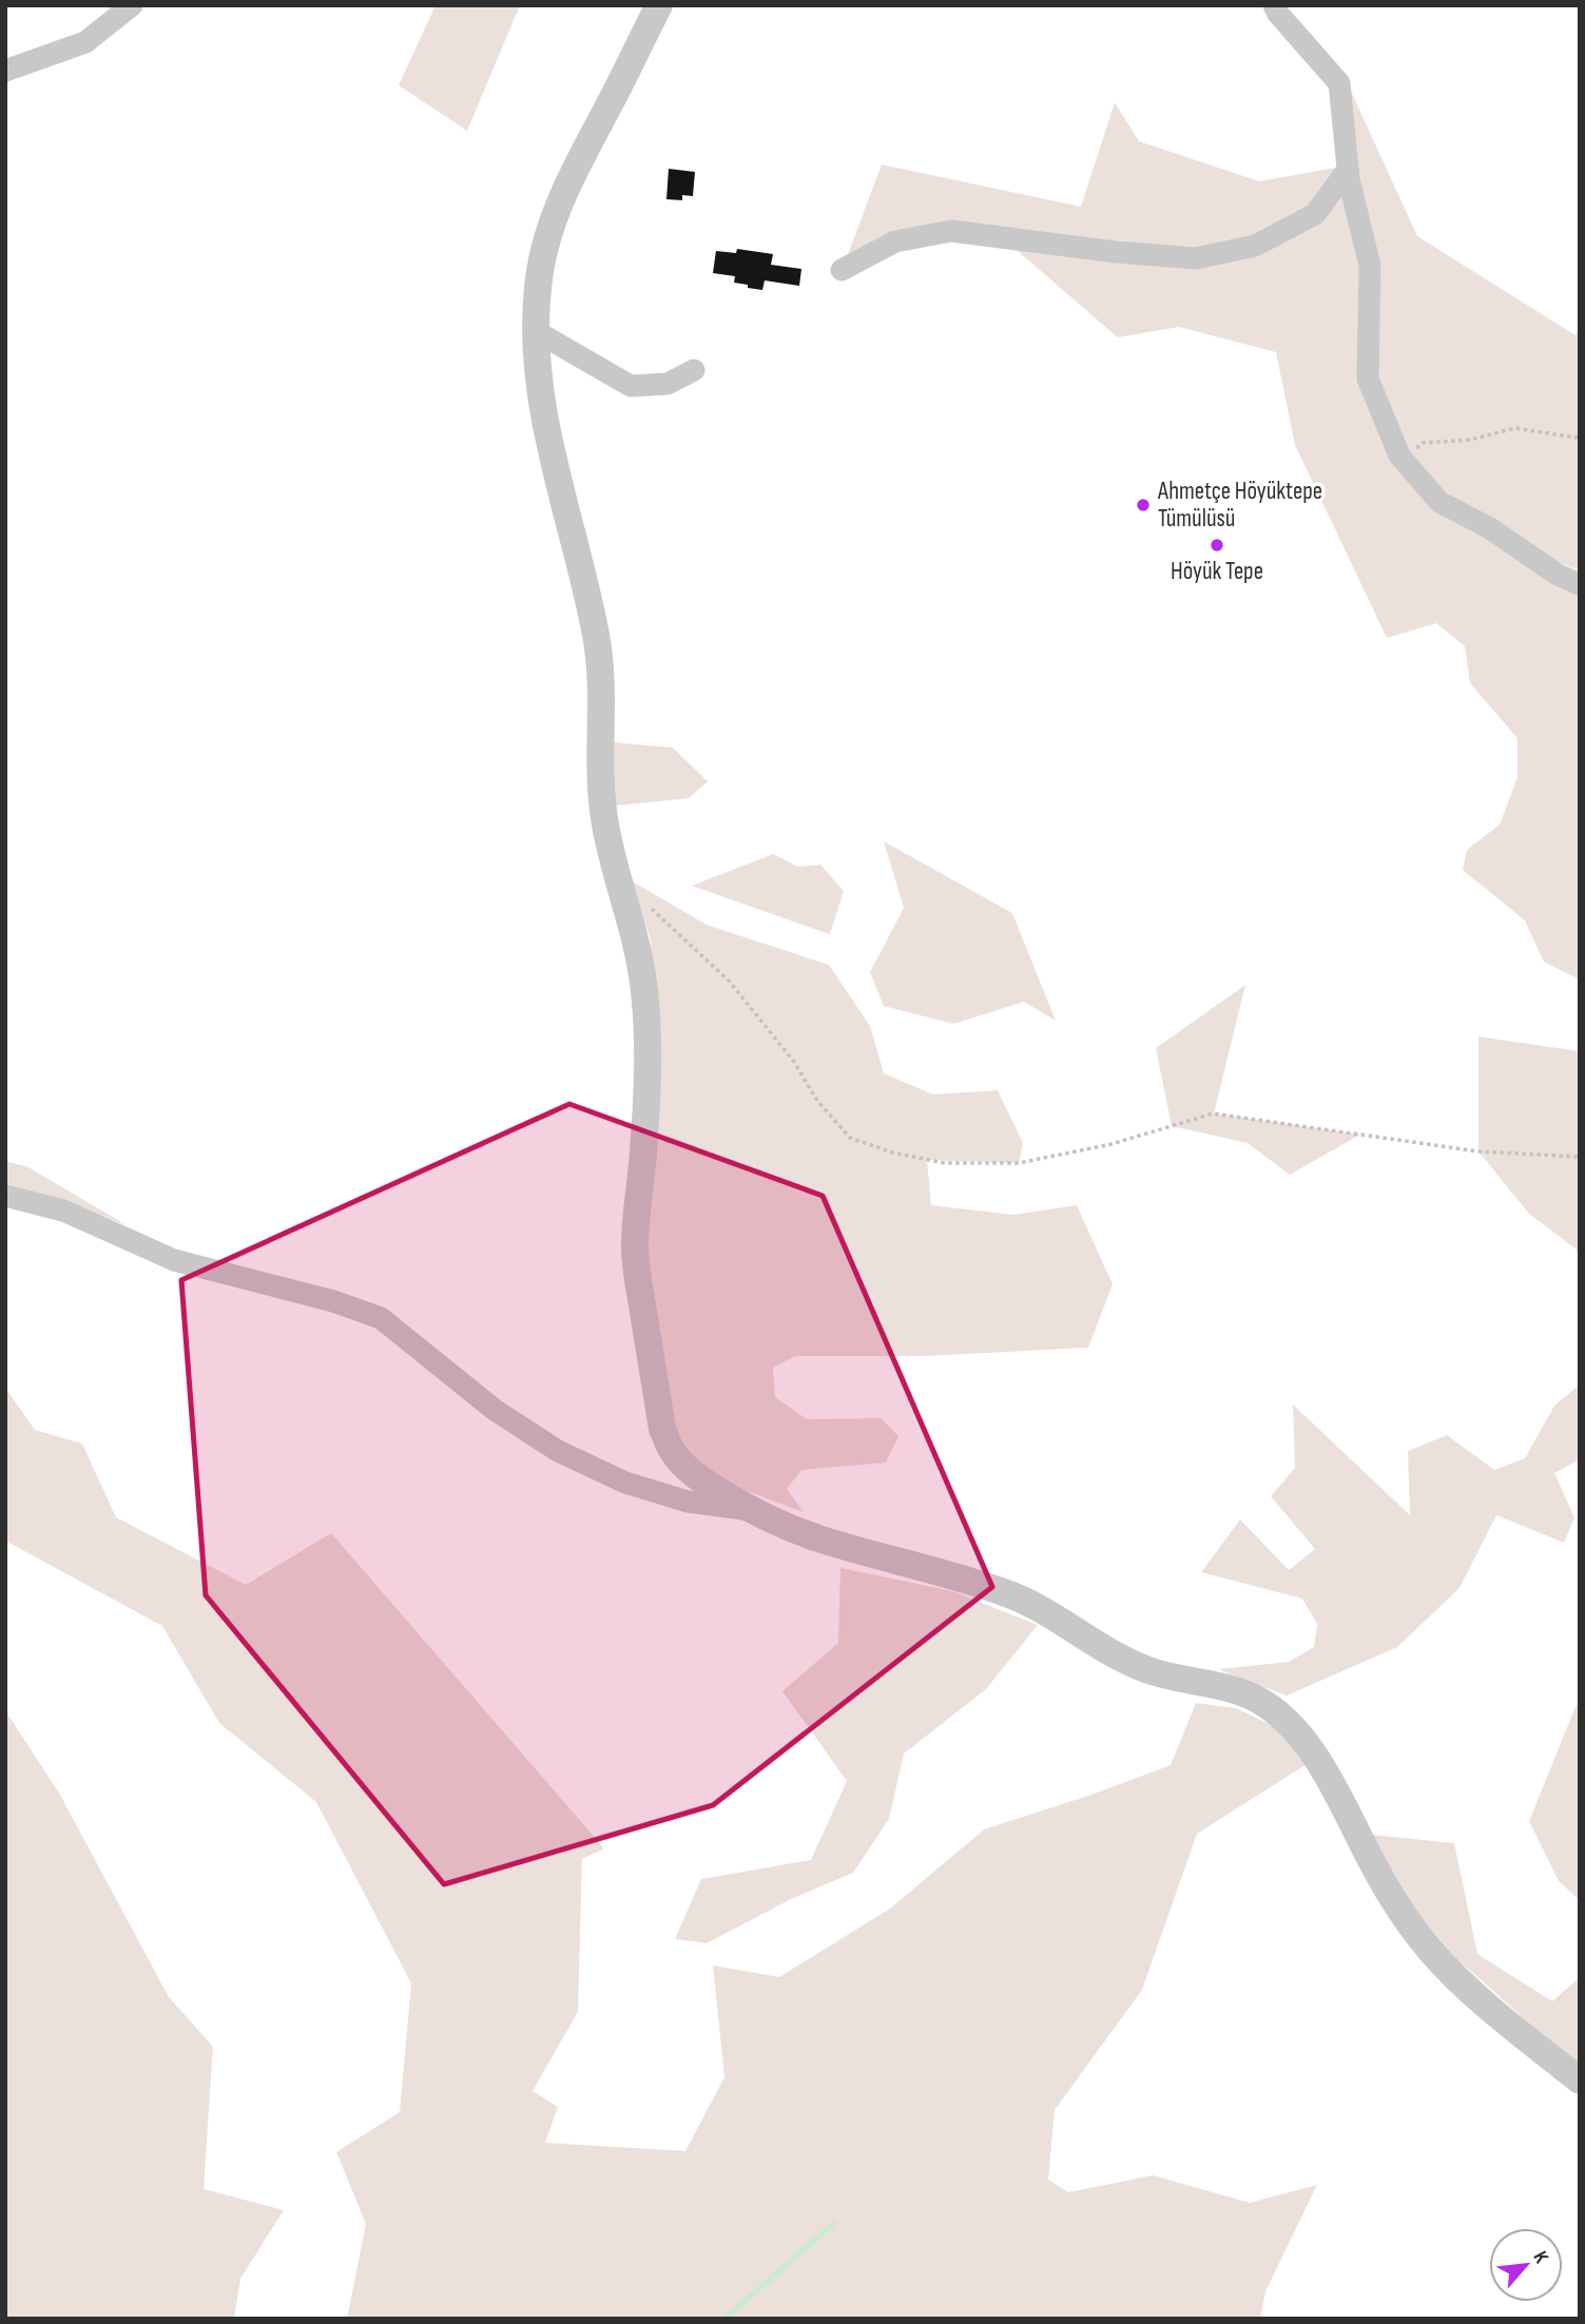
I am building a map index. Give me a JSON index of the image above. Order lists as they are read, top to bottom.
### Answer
{
  "places": ["Ahmetçe Höyüktepe Tümülüsü", "Höyük Tepe"],
  "north": "top right"
}
